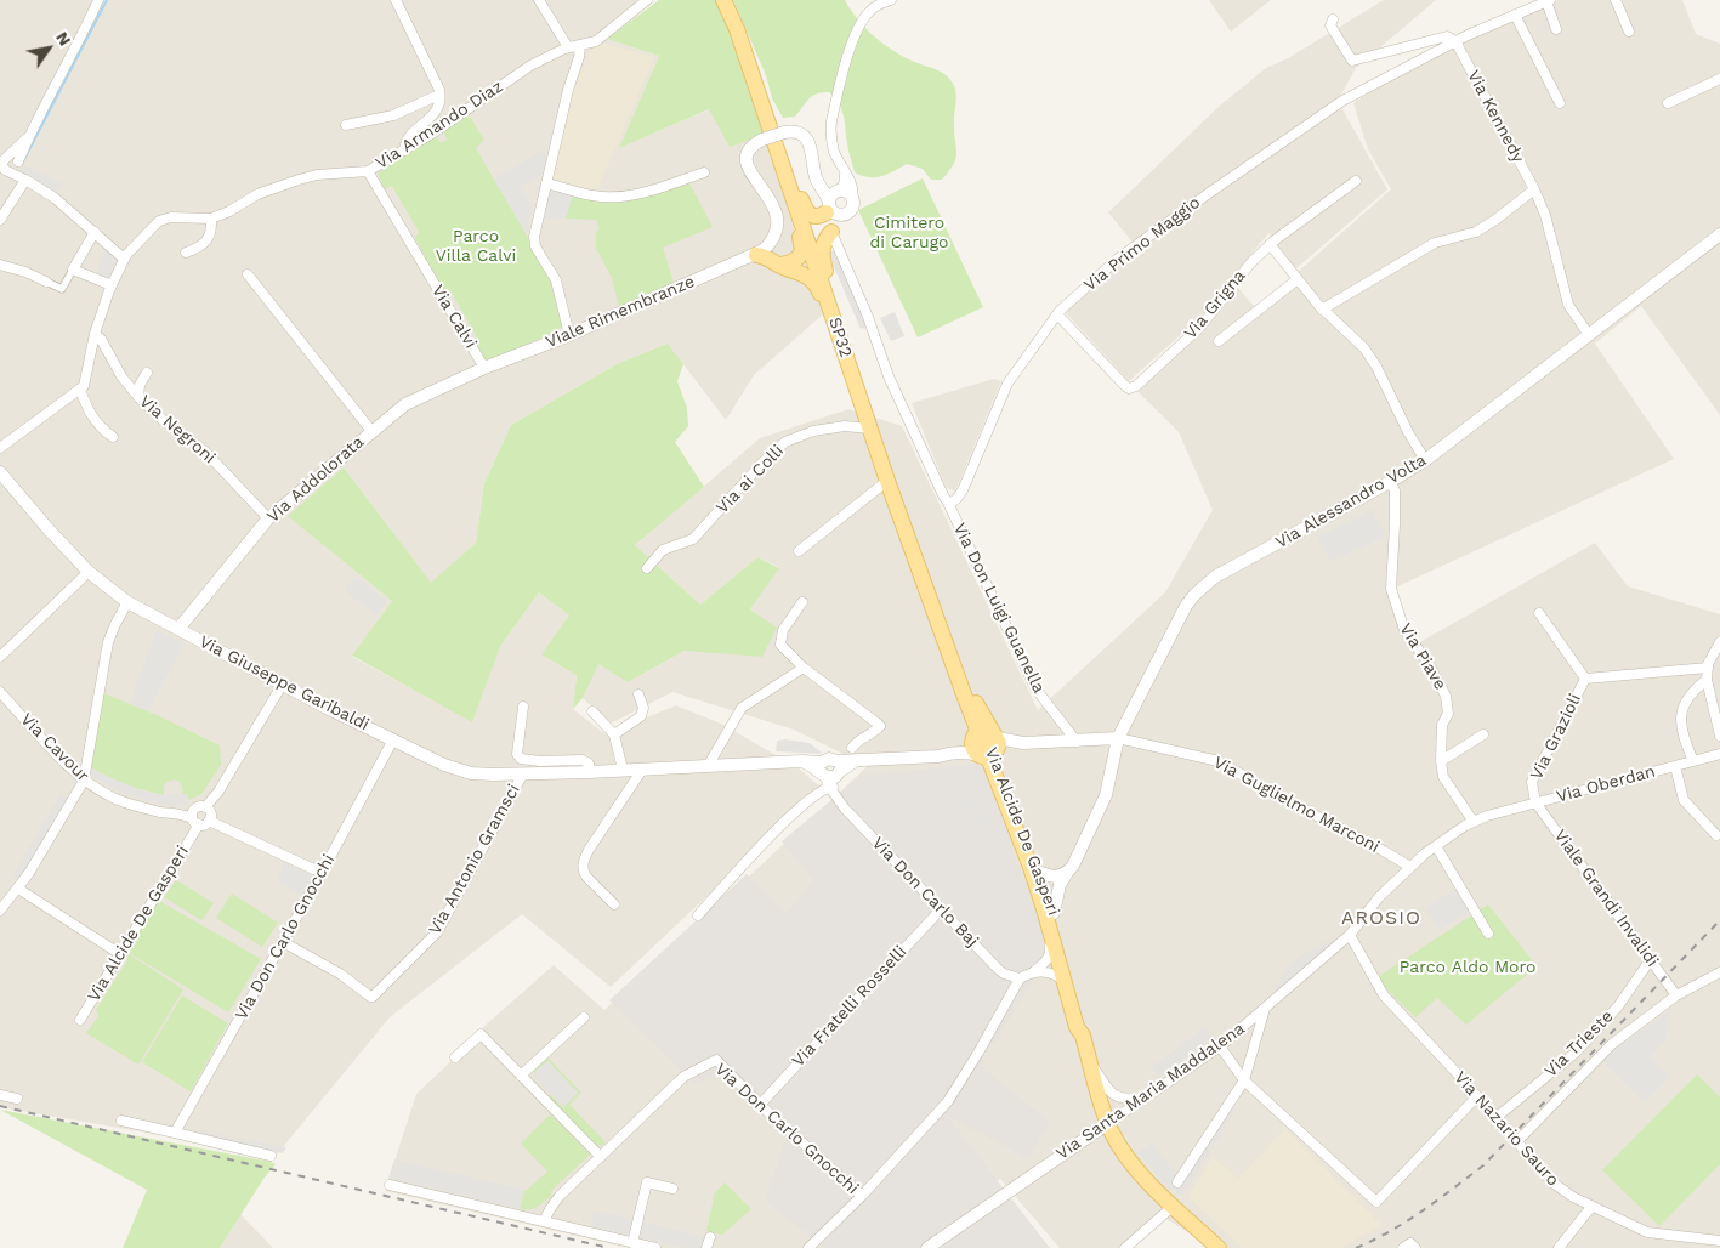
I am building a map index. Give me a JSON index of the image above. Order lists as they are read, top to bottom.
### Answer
{
  "streets": {
    "main road": ["SP32", "Via Alcide De Gasperi"],
    "street": [
      "Via Kennedy",
      "Via Armando Diaz",
      "Via Primo Maggio",
      "Via Grigna",
      "Viale Rimembranze",
      "Via Calvi",
      "Via Negroni",
      "Via Addolorata",
      "Via ai Colli",
      "Via Alessandro Volta",
      "Via Don Luigi Guanella",
      "Via Piave",
      "Via Giuseppe Garibaldi",
      "Via Grazioli",
      "Via Cavour",
      "Via Oberdan",
      "Via Guglielmo Marconi",
      "Via Antonio Gramsci",
      "Via Don Carlo Baj",
      "Viale Grandi Invalidi",
      "Via Don Carlo Gnocchi",
      "Via Fratelli Rosselli",
      "Via Trieste",
      "Via Santa Maria Maddalena",
      "Via Nazario Sauro"
    ]
  },
  "crossings": [
    ["Via Kennedy", "Via Primo Maggio"],
    ["Via Kennedy", "Via Alessandro Volta"],
    ["Via Armando Diaz", "Via Calvi"],
    ["Via Armando Diaz", "Via Negroni"],
    ["Via Primo Maggio", "Via Grigna"],
    ["Via Primo Maggio", "Via Don Luigi Guanella"],
    ["Viale Rimembranze", "Via Calvi"],
    ["Viale Rimembranze", "Via Addolorata"],
    ["Via Calvi", "Via Addolorata"],
    ["SP32", "Via Alcide De Gasperi"],
    ["Via Negroni", "Via Addolorata"],
    ["Via Addolorata", "Via Giuseppe Garibaldi"],
    ["Via ai Colli", "Via Alcide De Gasperi"],
    ["Via Alessandro Volta", "Via Piave"],
    ["Via Alessandro Volta", "Via Guglielmo Marconi"],
    ["Via Alessandro Volta", "Via Alcide De Gasperi"],
    ["Via Don Luigi Guanella", "Via Guglielmo Marconi"],
    ["Via Piave", "Via Oberdan"],
    ["Via Piave", "Via Santa Maria Maddalena"],
    ["Via Giuseppe Garibaldi", "Via Guglielmo Marconi"],
    ["Via Giuseppe Garibaldi", "Via Antonio Gramsci"],
    ["Via Giuseppe Garibaldi", "Via Don Carlo Baj"],
    ["Via Giuseppe Garibaldi", "Via Don Carlo Gnocchi"],
    ["Via Grazioli", "Via Oberdan"],
    ["Via Grazioli", "Viale Grandi Invalidi"],
    ["Via Cavour", "Via Alcide De Gasperi"],
    ["Via Oberdan", "Viale Grandi Invalidi"],
    ["Via Oberdan", "Via Santa Maria Maddalena"],
    ["Via Guglielmo Marconi", "Via Alcide De Gasperi"],
    ["Via Guglielmo Marconi", "Via Don Carlo Baj"],
    ["Via Guglielmo Marconi", "Via Santa Maria Maddalena"],
    ["Via Alcide De Gasperi", "Via Santa Maria Maddalena"],
    ["Via Antonio Gramsci", "Via Don Carlo Gnocchi"],
    ["Via Don Carlo Baj", "Via Fratelli Rosselli"],
    ["Viale Grandi Invalidi", "Via Trieste"],
    ["Via Don Carlo Gnocchi", "Via Fratelli Rosselli"],
    ["Via Trieste", "Via Nazario Sauro"],
    ["Via Santa Maria Maddalena", "Via Nazario Sauro"]
  ],
  "districts": ["AROSIO"],
  "parks": ["Cimitero di Carugo", "Parco Villa Calvi", "Parco Aldo Moro"],
  "north": "top right"
}
